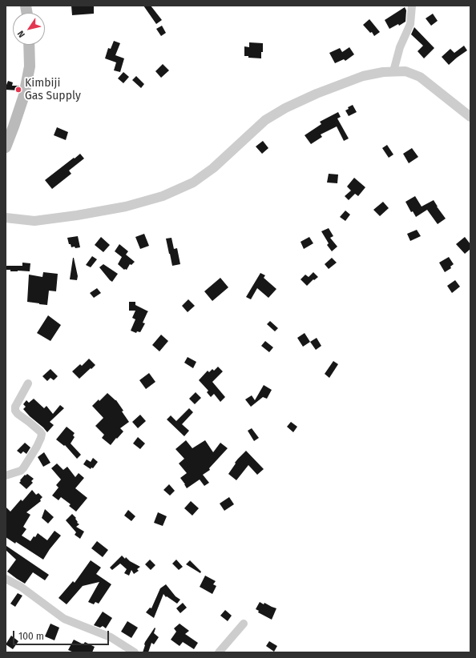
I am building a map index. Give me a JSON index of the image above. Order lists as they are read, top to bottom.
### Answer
{
  "places": ["Kimbiji Gas Supply"],
  "scale_bar": "100 m",
  "north": "bottom left"
}
